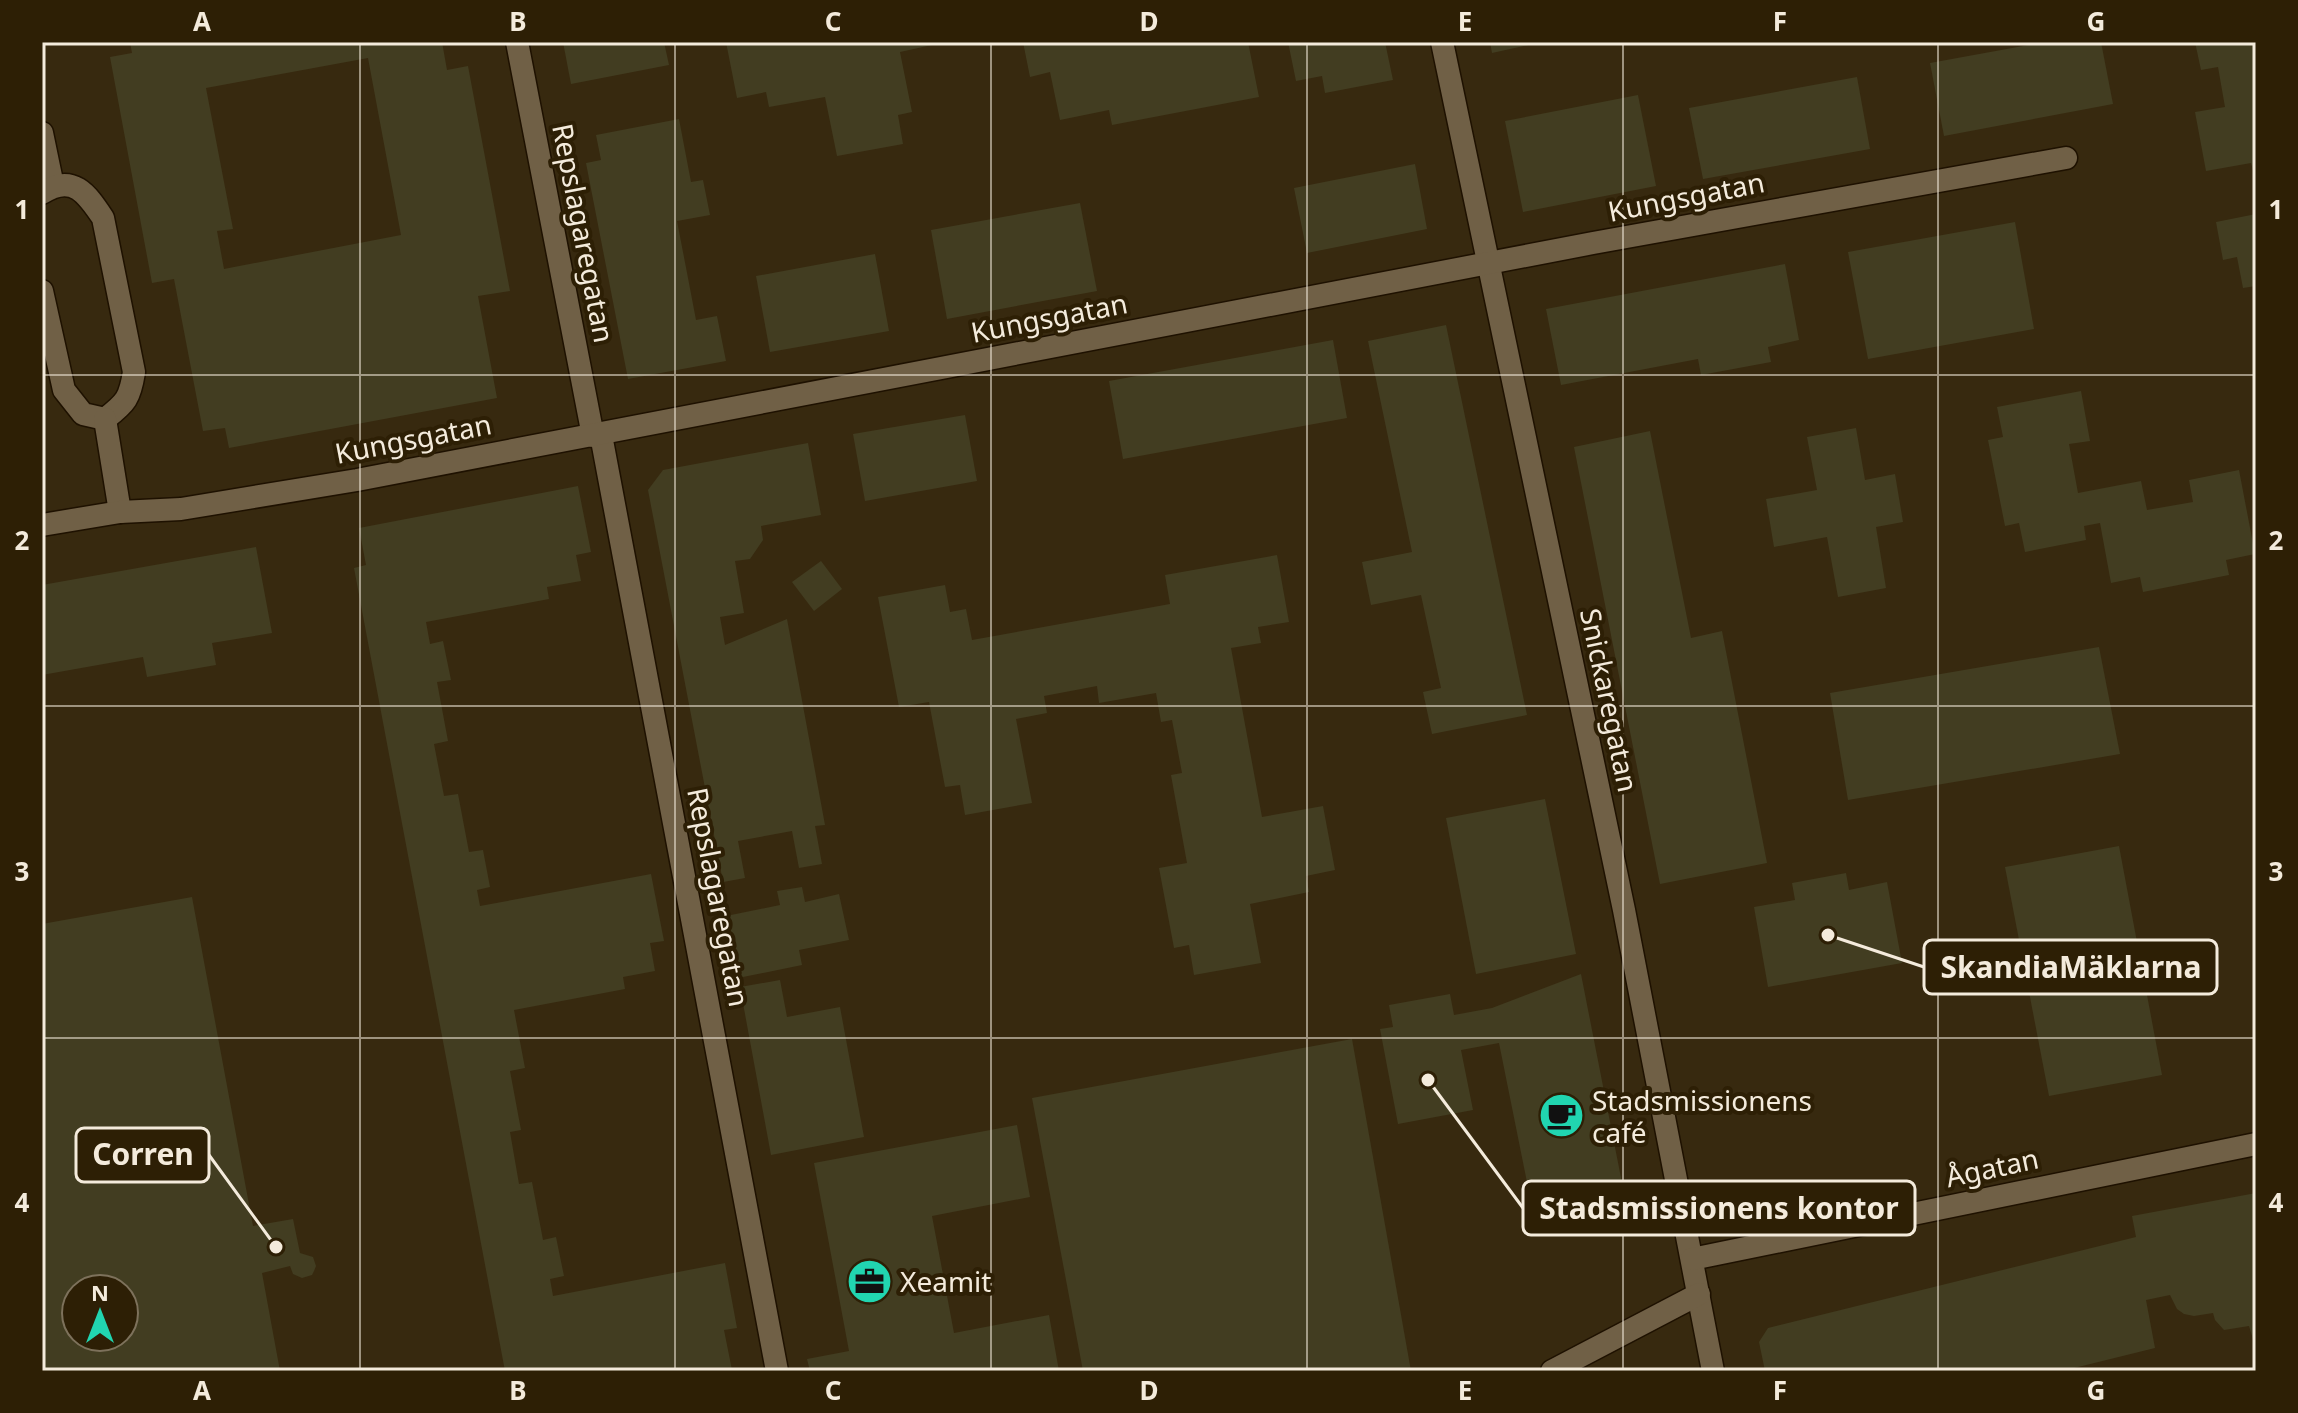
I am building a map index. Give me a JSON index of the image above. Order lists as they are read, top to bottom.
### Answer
{
  "streets": {
    "street": [
      "Kungsgatan",
      "Repslagaregatan",
      "Snickaregatan",
      "Ågatan"
    ]
  },
  "crossings": [
    ["Kungsgatan", "Repslagaregatan"],
    ["Kungsgatan", "Snickaregatan"],
    ["Snickaregatan", "Ågatan"]
  ],
  "places": {
    "other": ["SkandiaMäklarna", "Stadsmissionens kontor", "Corren"],
    "cafe": ["Stadsmissionens café"],
    "office": ["Xeamit"]
  },
  "north": "top",
  "grid": {
    "columns": [
      "A",
      "B",
      "C",
      "D",
      "E",
      "F",
      "G"
    ],
    "rows": [
      "1",
      "2",
      "3",
      "4"
    ]
  }
}
